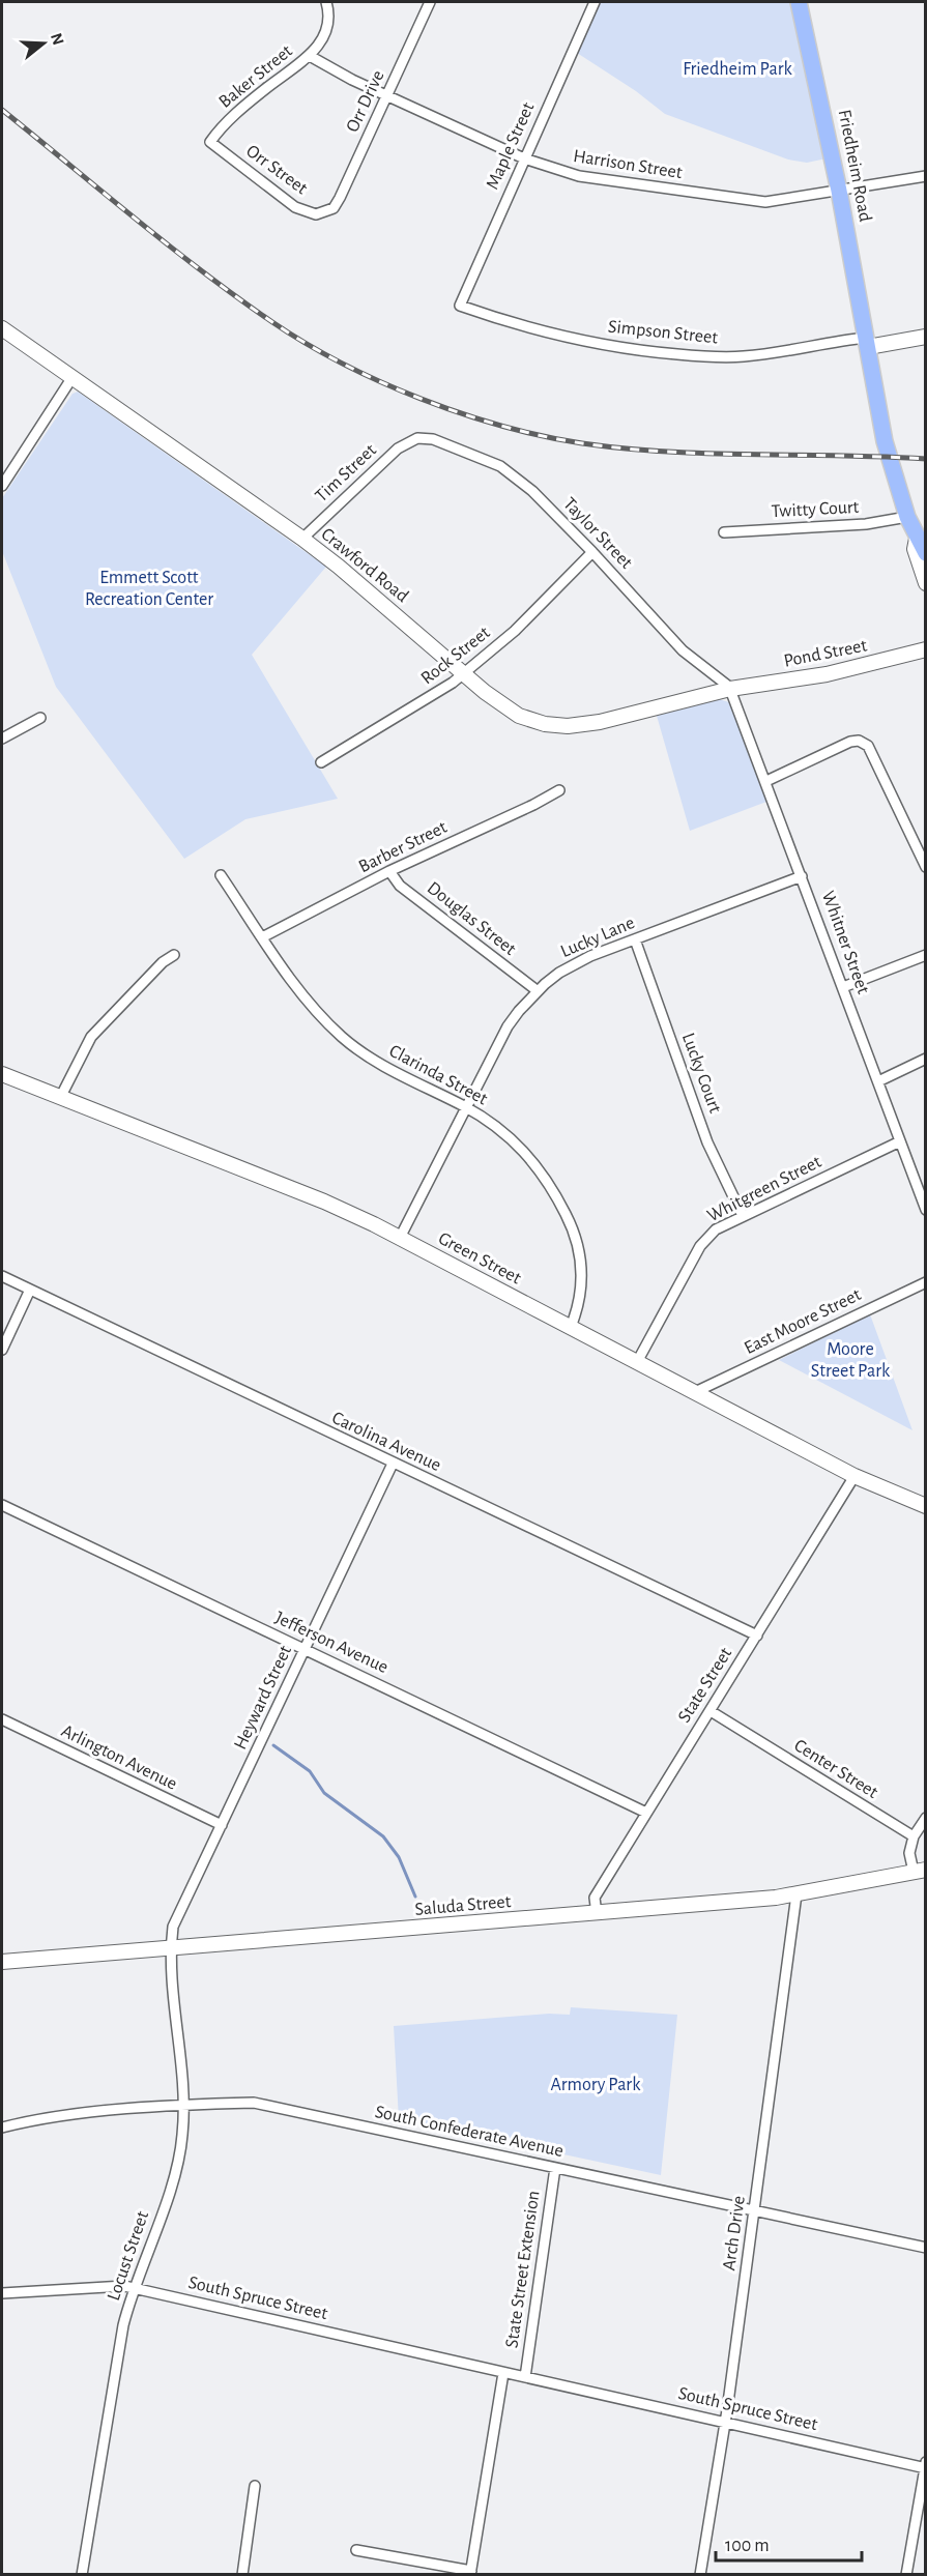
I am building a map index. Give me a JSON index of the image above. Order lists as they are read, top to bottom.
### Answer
{
  "streets": {
    "main road": ["Friedheim Road"],
    "street": [
      "Baker Street",
      "Orr Drive",
      "Maple Street",
      "Harrison Street",
      "Orr Street",
      "Simpson Street",
      "Tim Street",
      "Twitty Court",
      "Taylor Street",
      "Crawford Road",
      "Pond Street",
      "Rock Street",
      "Barber Street",
      "Douglas Street",
      "Lucky Lane",
      "Whitner Street",
      "Lucky Court",
      "Clarinda Street",
      "Whitgreen Street",
      "Green Street",
      "East Moore Street",
      "Carolina Avenue",
      "Jefferson Avenue",
      "State Street",
      "Heyward Street",
      "Arlington Avenue",
      "Center Street",
      "Saluda Street",
      "South Confederate Avenue",
      "Arch Drive",
      "Locust Street",
      "State Street Extension",
      "South Spruce Street"
    ]
  },
  "crossings": [
    ["Baker Street", "Harrison Street"],
    ["Baker Street", "Orr Street"],
    ["Orr Drive", "Harrison Street"],
    ["Orr Drive", "Orr Street"],
    ["Maple Street", "Harrison Street"],
    ["Maple Street", "Simpson Street"],
    ["Harrison Street", "Friedheim Road"],
    ["Friedheim Road", "Simpson Street"],
    ["Friedheim Road", "Twitty Court"],
    ["Tim Street", "Taylor Street"],
    ["Tim Street", "Crawford Road"],
    ["Taylor Street", "Crawford Road"],
    ["Taylor Street", "Pond Street"],
    ["Taylor Street", "Rock Street"],
    ["Taylor Street", "Whitner Street"],
    ["Crawford Road", "Pond Street"],
    ["Crawford Road", "Rock Street"],
    ["Crawford Road", "Whitner Street"],
    ["Pond Street", "Whitner Street"],
    ["Barber Street", "Douglas Street"],
    ["Barber Street", "Clarinda Street"],
    ["Douglas Street", "Lucky Lane"],
    ["Lucky Lane", "Whitner Street"],
    ["Lucky Lane", "Lucky Court"],
    ["Lucky Lane", "Clarinda Street"],
    ["Lucky Lane", "Green Street"],
    ["Whitner Street", "Whitgreen Street"],
    ["Lucky Court", "Whitgreen Street"],
    ["Clarinda Street", "Green Street"],
    ["Whitgreen Street", "Green Street"],
    ["Green Street", "East Moore Street"],
    ["Green Street", "State Street"],
    ["Carolina Avenue", "State Street"],
    ["Carolina Avenue", "Heyward Street"],
    ["Jefferson Avenue", "State Street"],
    ["Jefferson Avenue", "Heyward Street"],
    ["State Street", "Center Street"],
    ["State Street", "Saluda Street"],
    ["Heyward Street", "Arlington Avenue"],
    ["Heyward Street", "Saluda Street"],
    ["Heyward Street", "Locust Street"],
    ["Saluda Street", "Arch Drive"],
    ["Saluda Street", "Locust Street"],
    ["South Confederate Avenue", "Arch Drive"],
    ["South Confederate Avenue", "Locust Street"],
    ["South Confederate Avenue", "State Street Extension"],
    ["Arch Drive", "South Spruce Street"],
    ["Locust Street", "South Spruce Street"],
    ["State Street Extension", "South Spruce Street"]
  ],
  "parks": [
    "Friedheim Park",
    "Emmett Scott Recreation Center",
    "Moore Street Park",
    "Armory Park"
  ],
  "scale_bar": "100 m",
  "north": "right"
}
